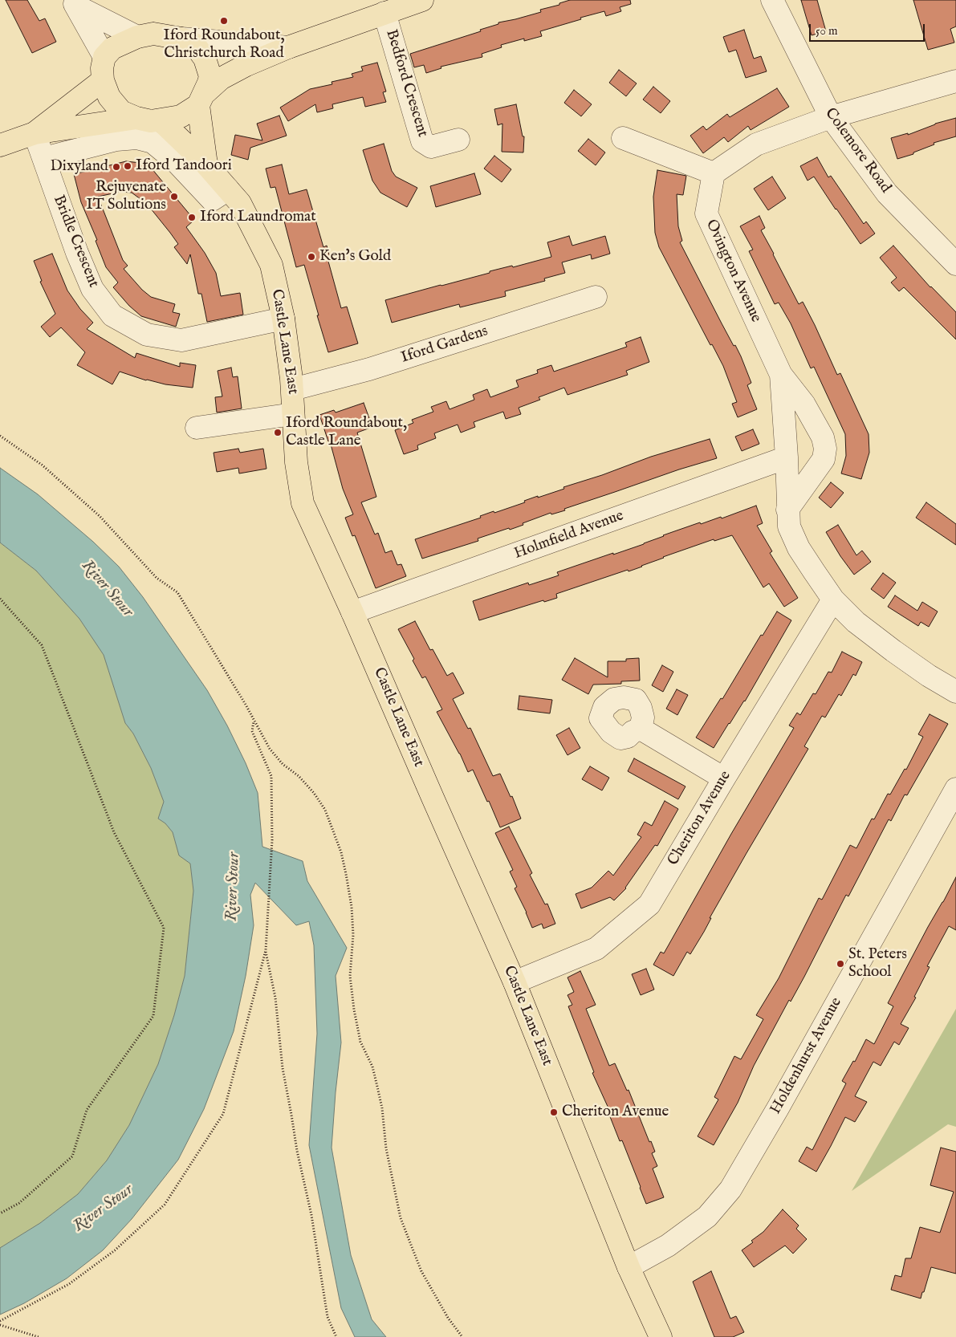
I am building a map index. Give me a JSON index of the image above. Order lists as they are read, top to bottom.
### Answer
{
  "streets": {
    "main road": ["Castle Lane East"],
    "street": [
      "Bedford Crescent",
      "Colemore Road",
      "Bridle Crescent",
      "Ovington Avenue",
      "Iford Gardens",
      "Holmfield Avenue",
      "Cheriton Avenue",
      "Holdenhurst Avenue"
    ]
  },
  "crossings": [
    ["Bridle Crescent", "Castle Lane East"],
    ["Ovington Avenue", "Holmfield Avenue"],
    ["Ovington Avenue", "Cheriton Avenue"],
    ["Castle Lane East", "Iford Gardens"],
    ["Castle Lane East", "Holmfield Avenue"],
    ["Castle Lane East", "Cheriton Avenue"],
    ["Castle Lane East", "Holdenhurst Avenue"]
  ],
  "water": ["River Stour"],
  "places": [
    "Iford Roundabout, Christchurch Road",
    "Iford Tandoori",
    "Dixyland",
    "Rejuvenate IT Solutions",
    "Iford Laundromat",
    "Ken's Gold",
    "Iford Roundabout, Castle Lane",
    "St. Peters School",
    "Cheriton Avenue"
  ],
  "scale_bar": "50 m"
}
